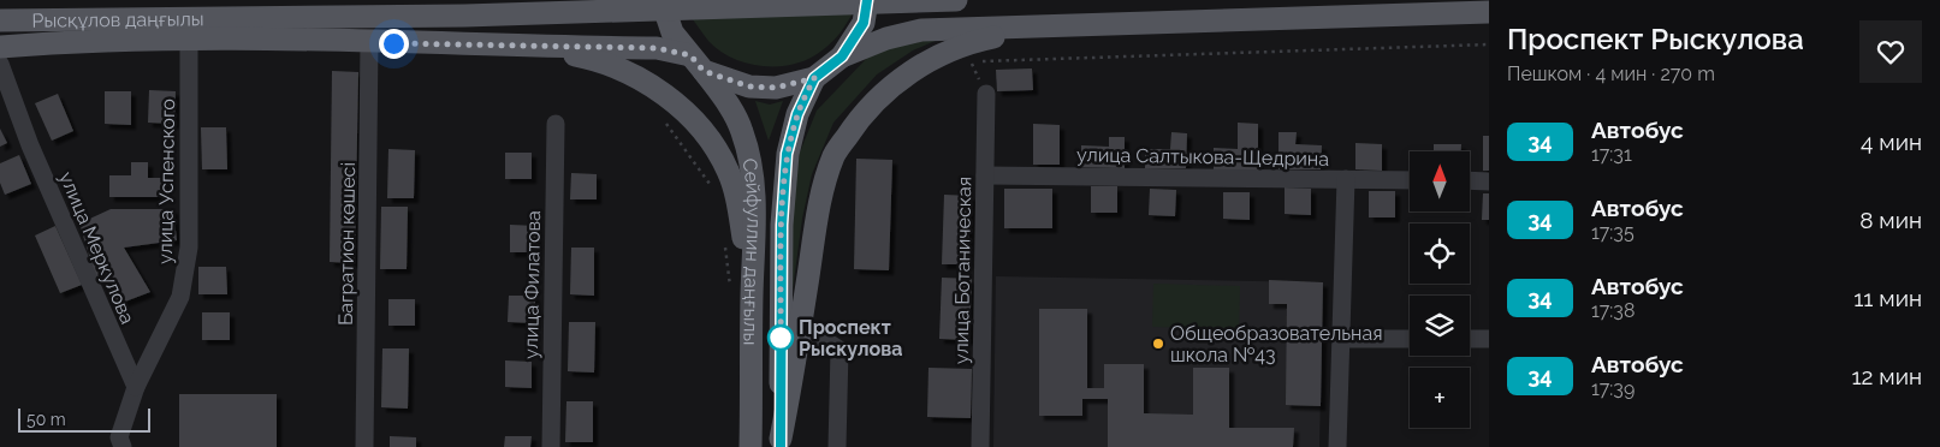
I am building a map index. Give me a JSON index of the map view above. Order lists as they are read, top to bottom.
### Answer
{
  "streets": {
    "main road": ["Рысқұлов даңғылы", "Сейфуллин даңғылы"],
    "street": [
      "улица Салтыкова-Щедрина",
      "улица Успенского",
      "Багратион көшесі",
      "улица Меркулова",
      "улица Ботаническая",
      "улица Филатова"
    ]
  },
  "crossings": [
    ["улица Салтыкова-Щедрина", "улица Ботаническая"],
    ["улица Успенского", "улица Меркулова"]
  ],
  "places": ["Проспект Рыскулова", "Общеобразовательная школа №43"],
  "lines": ["bus line 34"],
  "scale_bar": "50 m",
  "north": "top",
  "page": {
    "heading": ["Проспект Рыскулова", "Пешком · 4 мин · 270 m"],
    "list": [
      {
        "mark": "34",
        "name": "Автобус",
        "note": "17:31",
        "value": "4 мин"
      },
      {
        "mark": "34",
        "name": "Автобус",
        "note": "17:35",
        "value": "8 мин"
      },
      {
        "mark": "34",
        "name": "Автобус",
        "note": "17:38",
        "value": "11 мин"
      },
      {
        "mark": "34",
        "name": "Автобус",
        "note": "17:39",
        "value": "12 мин"
      }
    ],
    "map_buttons": "+",
    "scale": "50 m"
  }
}
